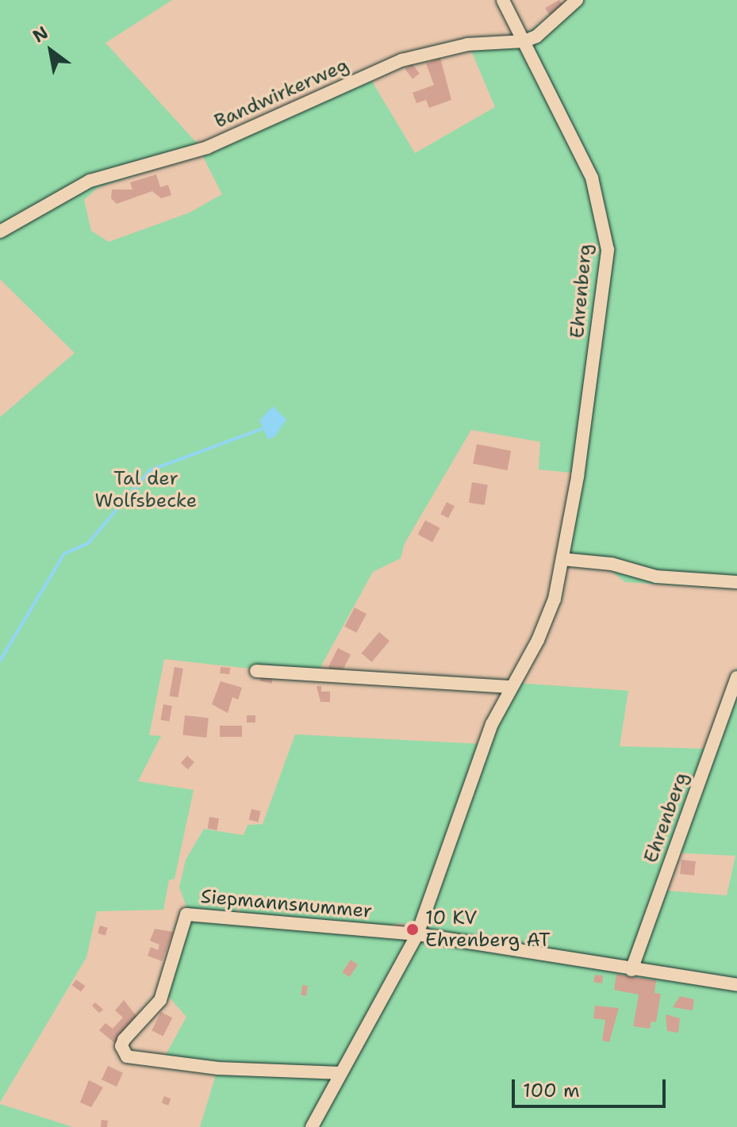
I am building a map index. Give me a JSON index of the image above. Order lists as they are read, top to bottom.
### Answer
{
  "streets": {
    "street": ["Bandwirkerweg", "Ehrenberg", "Siepmannsnummer"]
  },
  "crossings": [
    ["Bandwirkerweg", "Ehrenberg"],
    ["Ehrenberg", "Siepmannsnummer"]
  ],
  "parks": ["Tal der Wolfsbecke"],
  "places": ["10 KV Ehrenberg AT"],
  "scale_bar": "100 m",
  "north": "top left"
}
